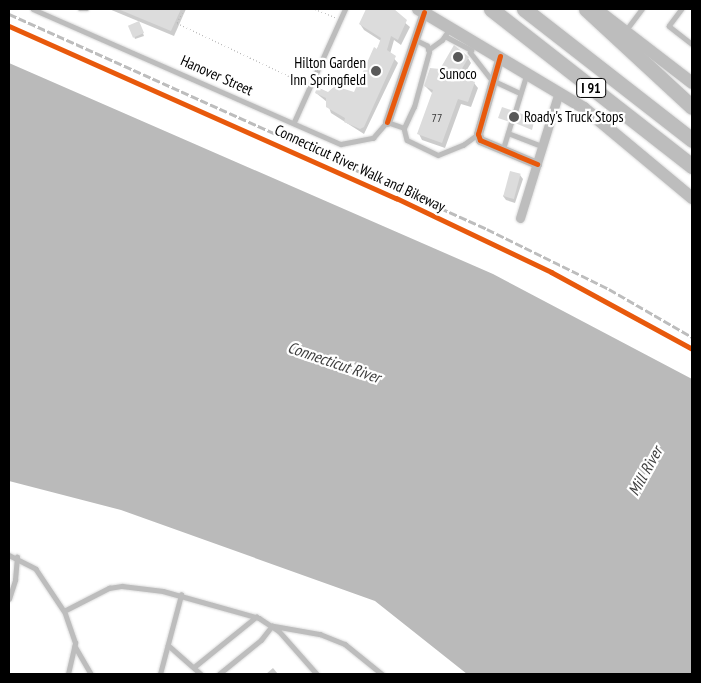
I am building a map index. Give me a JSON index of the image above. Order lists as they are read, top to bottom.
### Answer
{
  "streets": {
    "highway": ["I 91"],
    "lane": ["Hanover Street"],
    "cycle path": ["Connecticut River Walk and Bikeway"]
  },
  "water": ["Connecticut River", "Mill River"],
  "places": ["Sunoco", "Hilton Garden Inn Springfield", "Roady's Truck Stops"],
  "house_numbers": ["77"]
}
